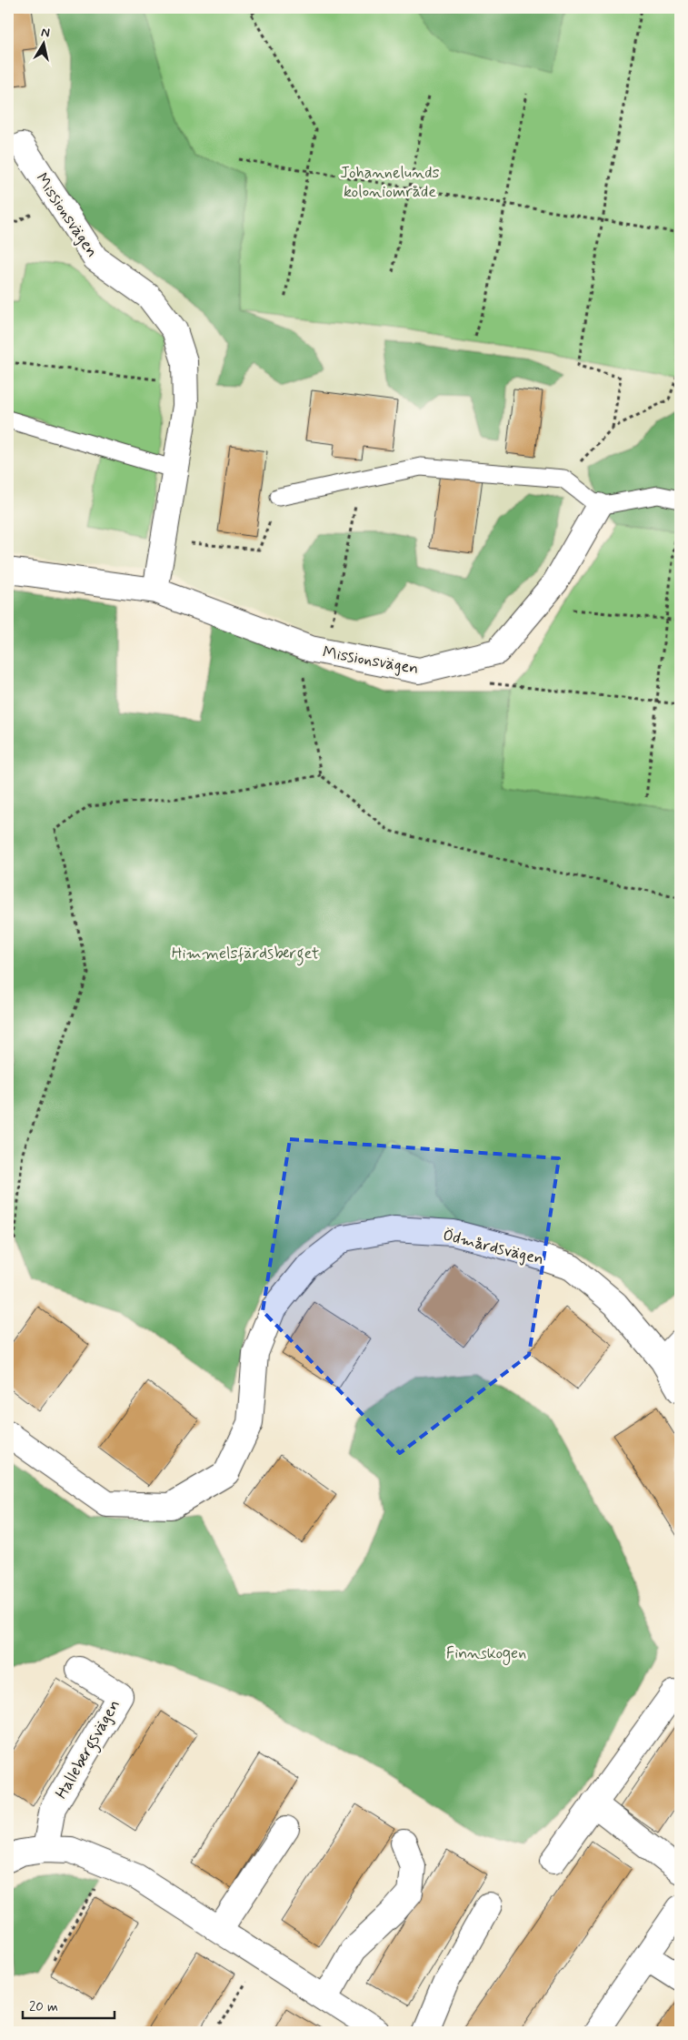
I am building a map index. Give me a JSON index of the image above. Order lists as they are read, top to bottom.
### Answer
{
  "streets": {
    "street": ["Missionsvägen", "Ödmårdsvägen", "Hallebergsvägen"]
  },
  "parks": ["Johannelunds koloniområde", "Himmelsfärdsberget", "Finnskogen"],
  "scale_bar": "20 m",
  "north": "top"
}
